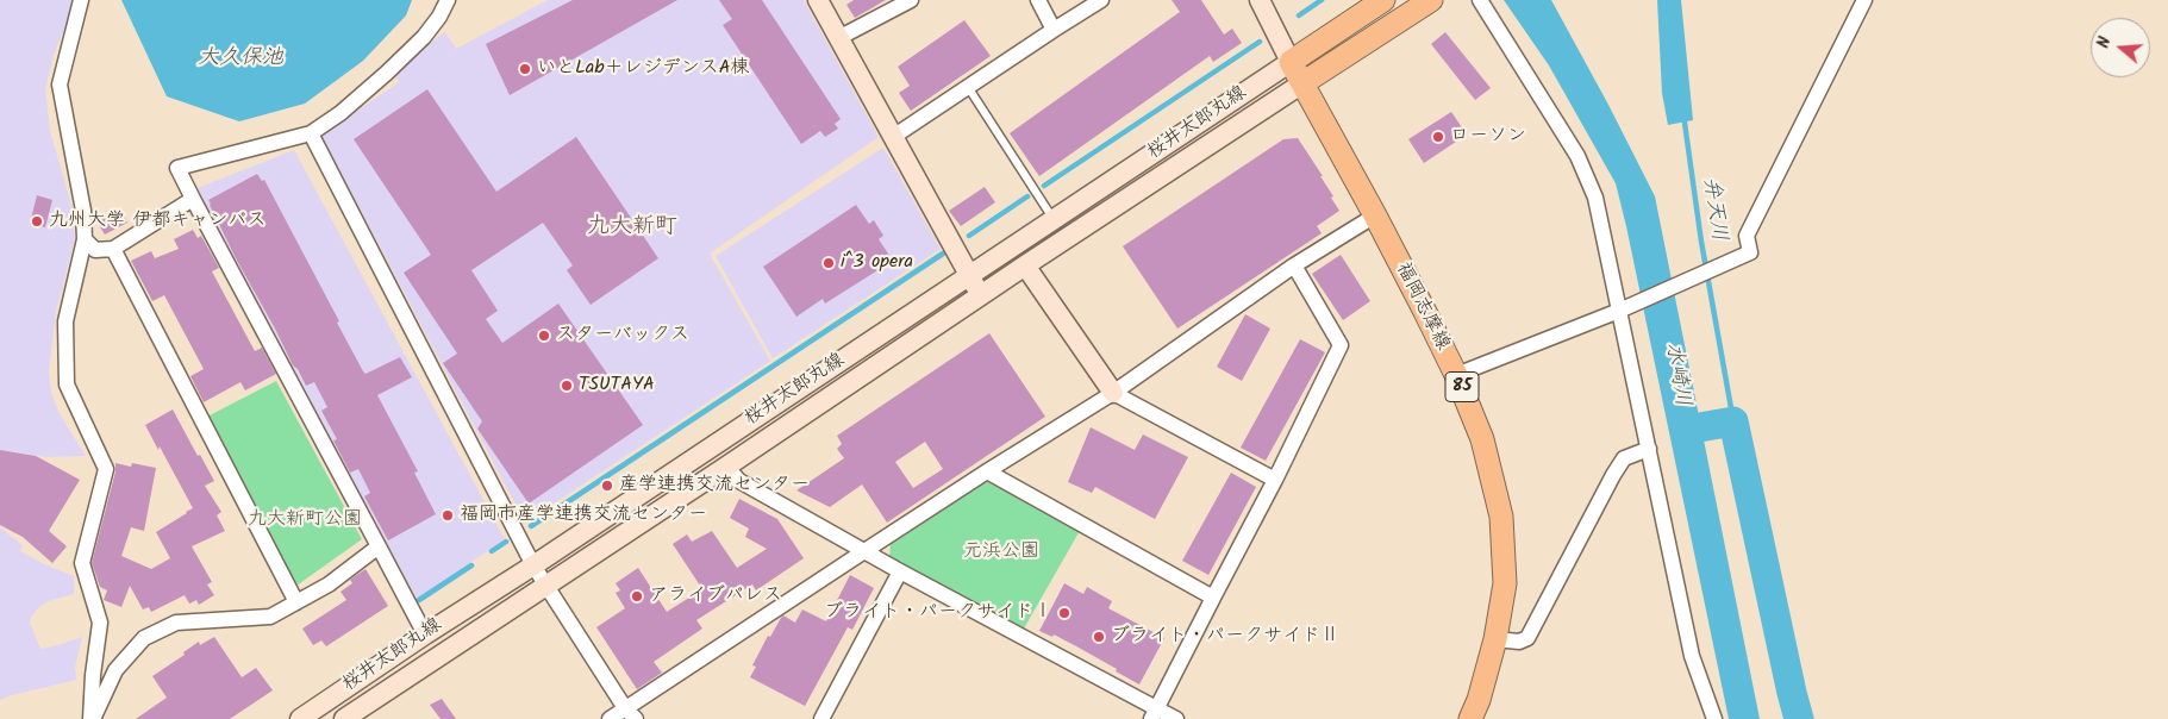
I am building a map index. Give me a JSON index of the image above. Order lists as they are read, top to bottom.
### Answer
{
  "streets": {
    "main road": ["桜井太郎丸線", "福岡志摩線", "85"]
  },
  "crossings": [
    ["桜井太郎丸線", "福岡志摩線"]
  ],
  "districts": ["九大新町"],
  "water": ["大久保池", "弁天川", "水崎川"],
  "parks": ["九大新町公園", "元浜公園"],
  "places": [
    "いとLab＋レジデンスA棟",
    "ローソン",
    "九州大学 伊都キャンパス",
    "i^3 opera",
    "スターバックス",
    "TSUTAYA",
    "産学連携交流センター",
    "福岡市産学連携交流センター",
    "アライブパレス",
    "ブライト・パークサイドⅠ",
    "ブライト・パークサイドⅡ"
  ],
  "north": "left"
}
